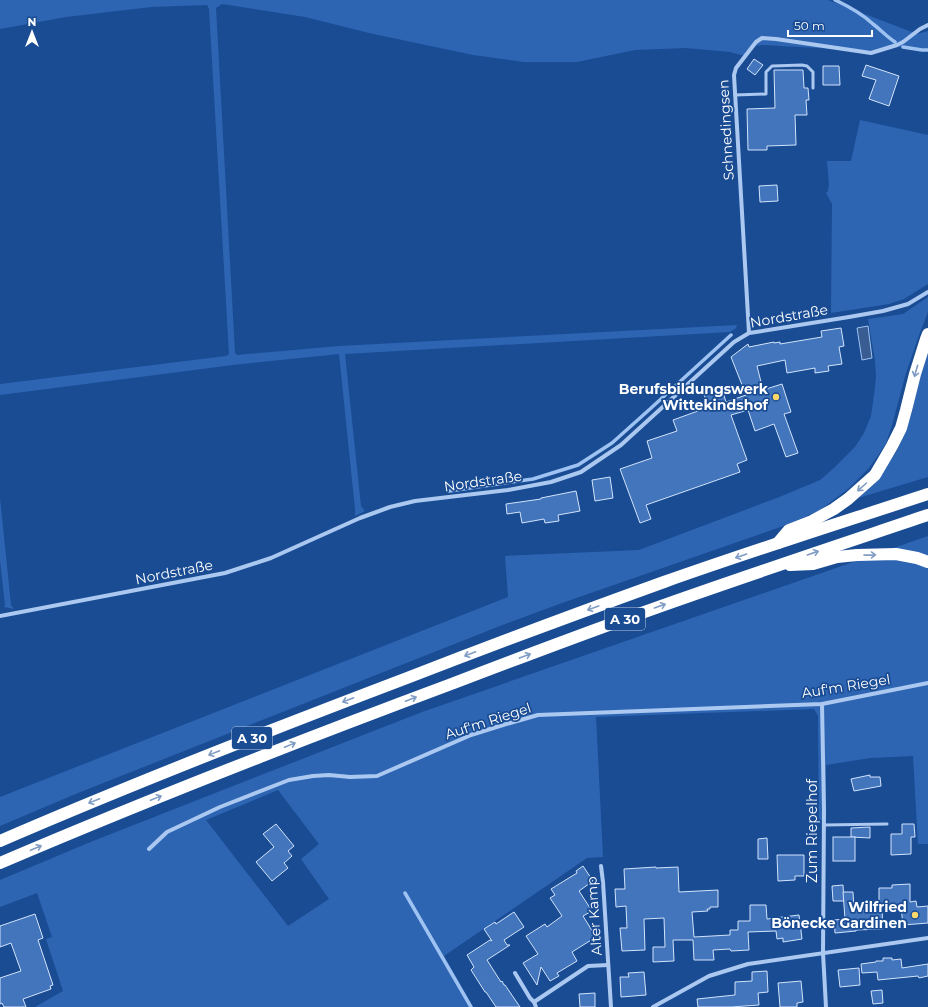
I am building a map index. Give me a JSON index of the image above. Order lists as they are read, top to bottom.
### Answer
{
  "streets": {
    "highway": ["A 30"],
    "street": [
      "Schnedingsen",
      "Nordstraße",
      "Auf'm Riegel",
      "Zum Riepelhof",
      "Alter Kamp"
    ]
  },
  "crossings": [
    ["Schnedingsen", "Nordstraße"],
    ["Auf'm Riegel", "Zum Riepelhof"]
  ],
  "places": ["Berufsbildungswerk Wittekindshof", "Wilfried Bönecke Gardinen"],
  "scale_bar": "50 m",
  "north": "top"
}
